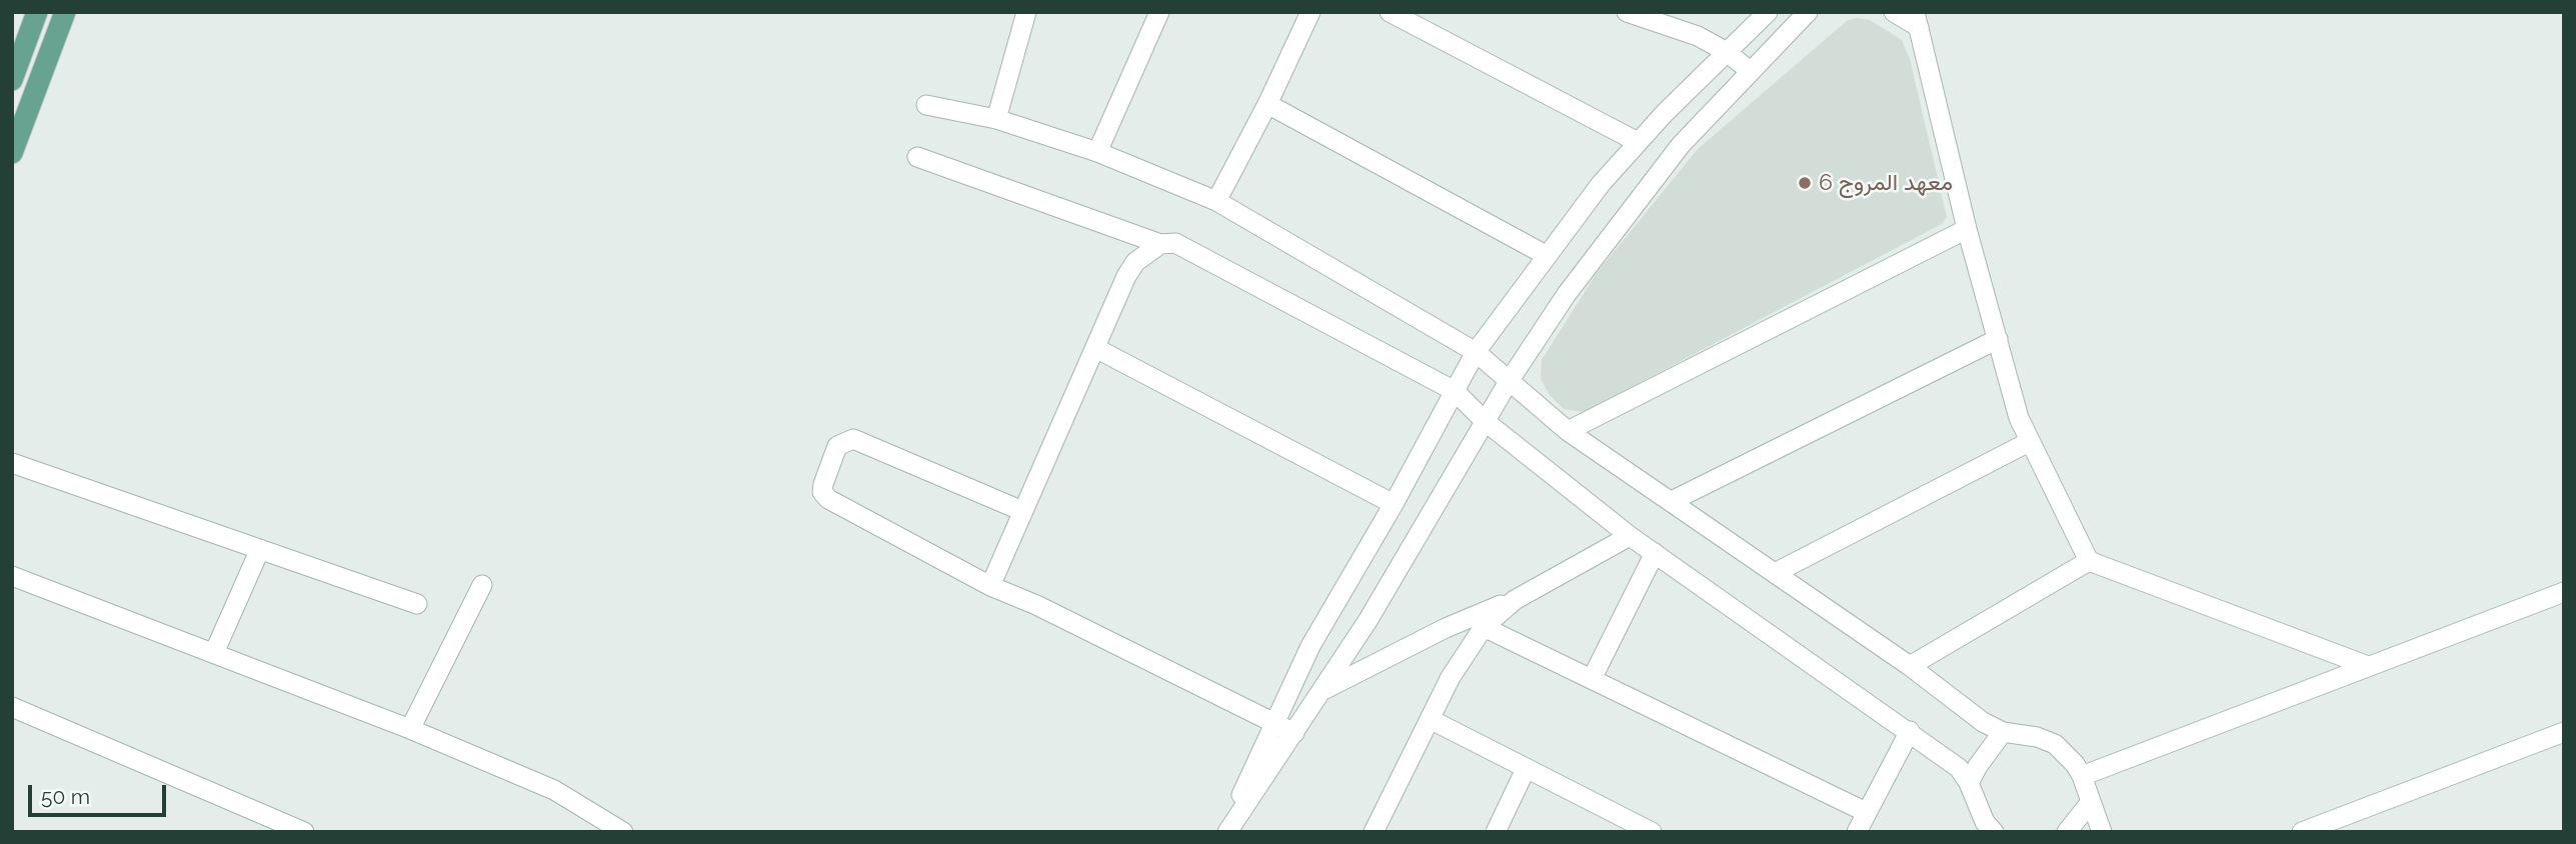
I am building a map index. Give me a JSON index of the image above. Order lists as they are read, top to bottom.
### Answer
{
  "places": ["معهد المروج 6"],
  "scale_bar": "50 m"
}
